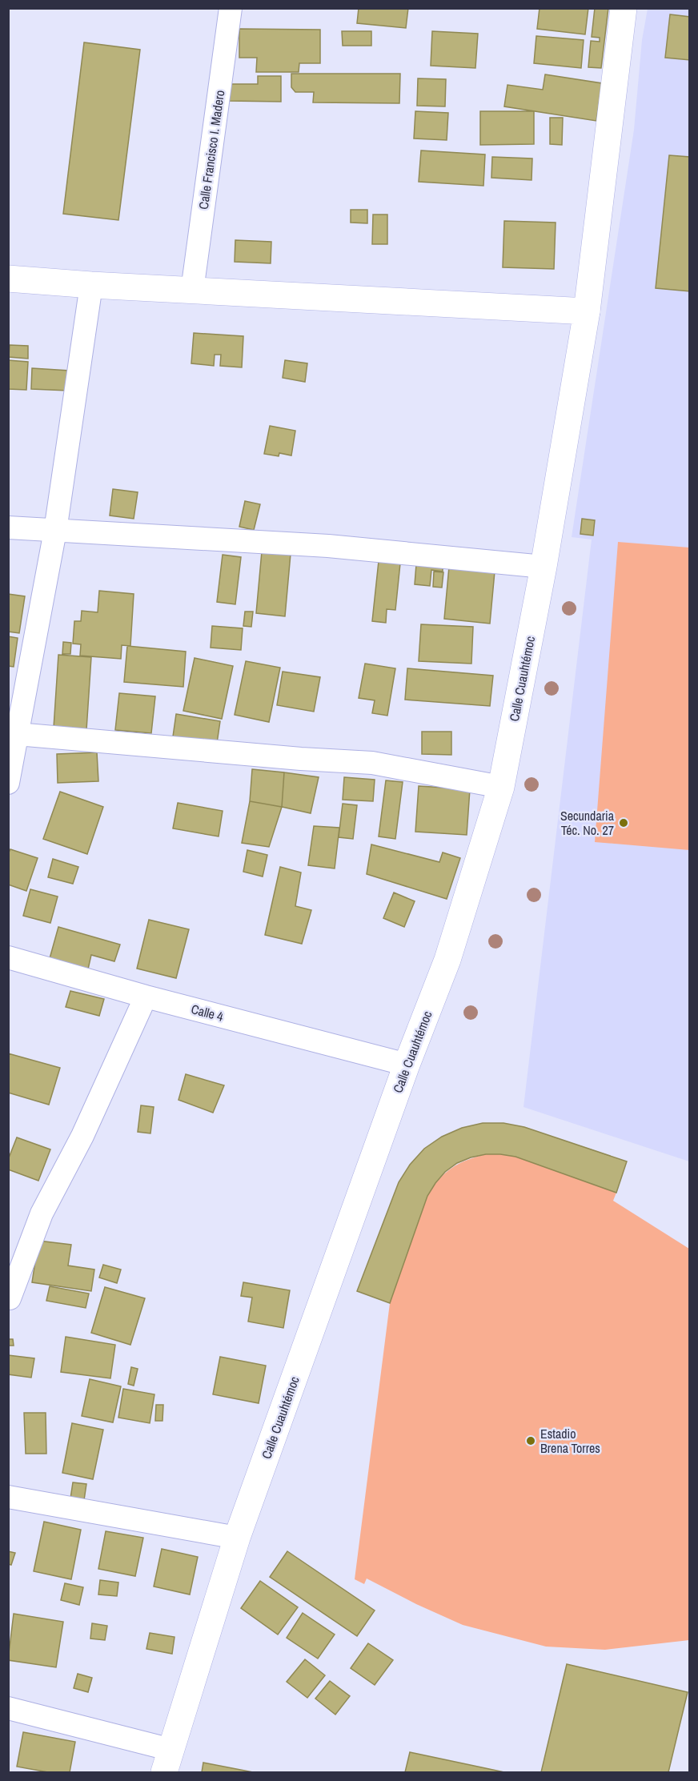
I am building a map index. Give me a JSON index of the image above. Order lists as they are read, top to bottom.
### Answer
{
  "streets": {
    "main road": ["Calle Cuauhtémoc"],
    "street": ["Calle Francisco I. Madero", "Calle 4"]
  },
  "crossings": [
    ["Calle Cuauhtémoc", "Calle 4"]
  ],
  "places": ["Secundaria Téc. No. 27", "Estadio Brena Torres"]
}
